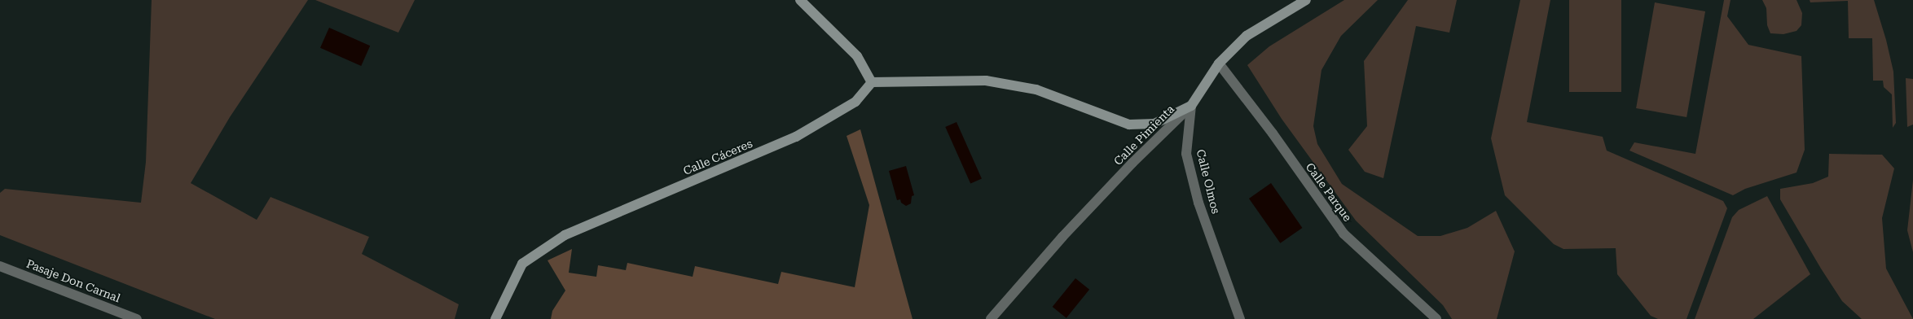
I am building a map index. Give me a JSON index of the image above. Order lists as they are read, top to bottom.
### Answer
{
  "streets": {
    "main road": ["Calle Pimienta", "Calle Cáceres", "Calle Olmos"],
    "street": ["Calle Parque", "Pasaje Don Carnal"]
  },
  "crossings": [
    ["Calle Pimienta", "Calle Cáceres"],
    ["Calle Pimienta", "Calle Olmos"],
    ["Calle Olmos", "Calle Parque"]
  ]
}
